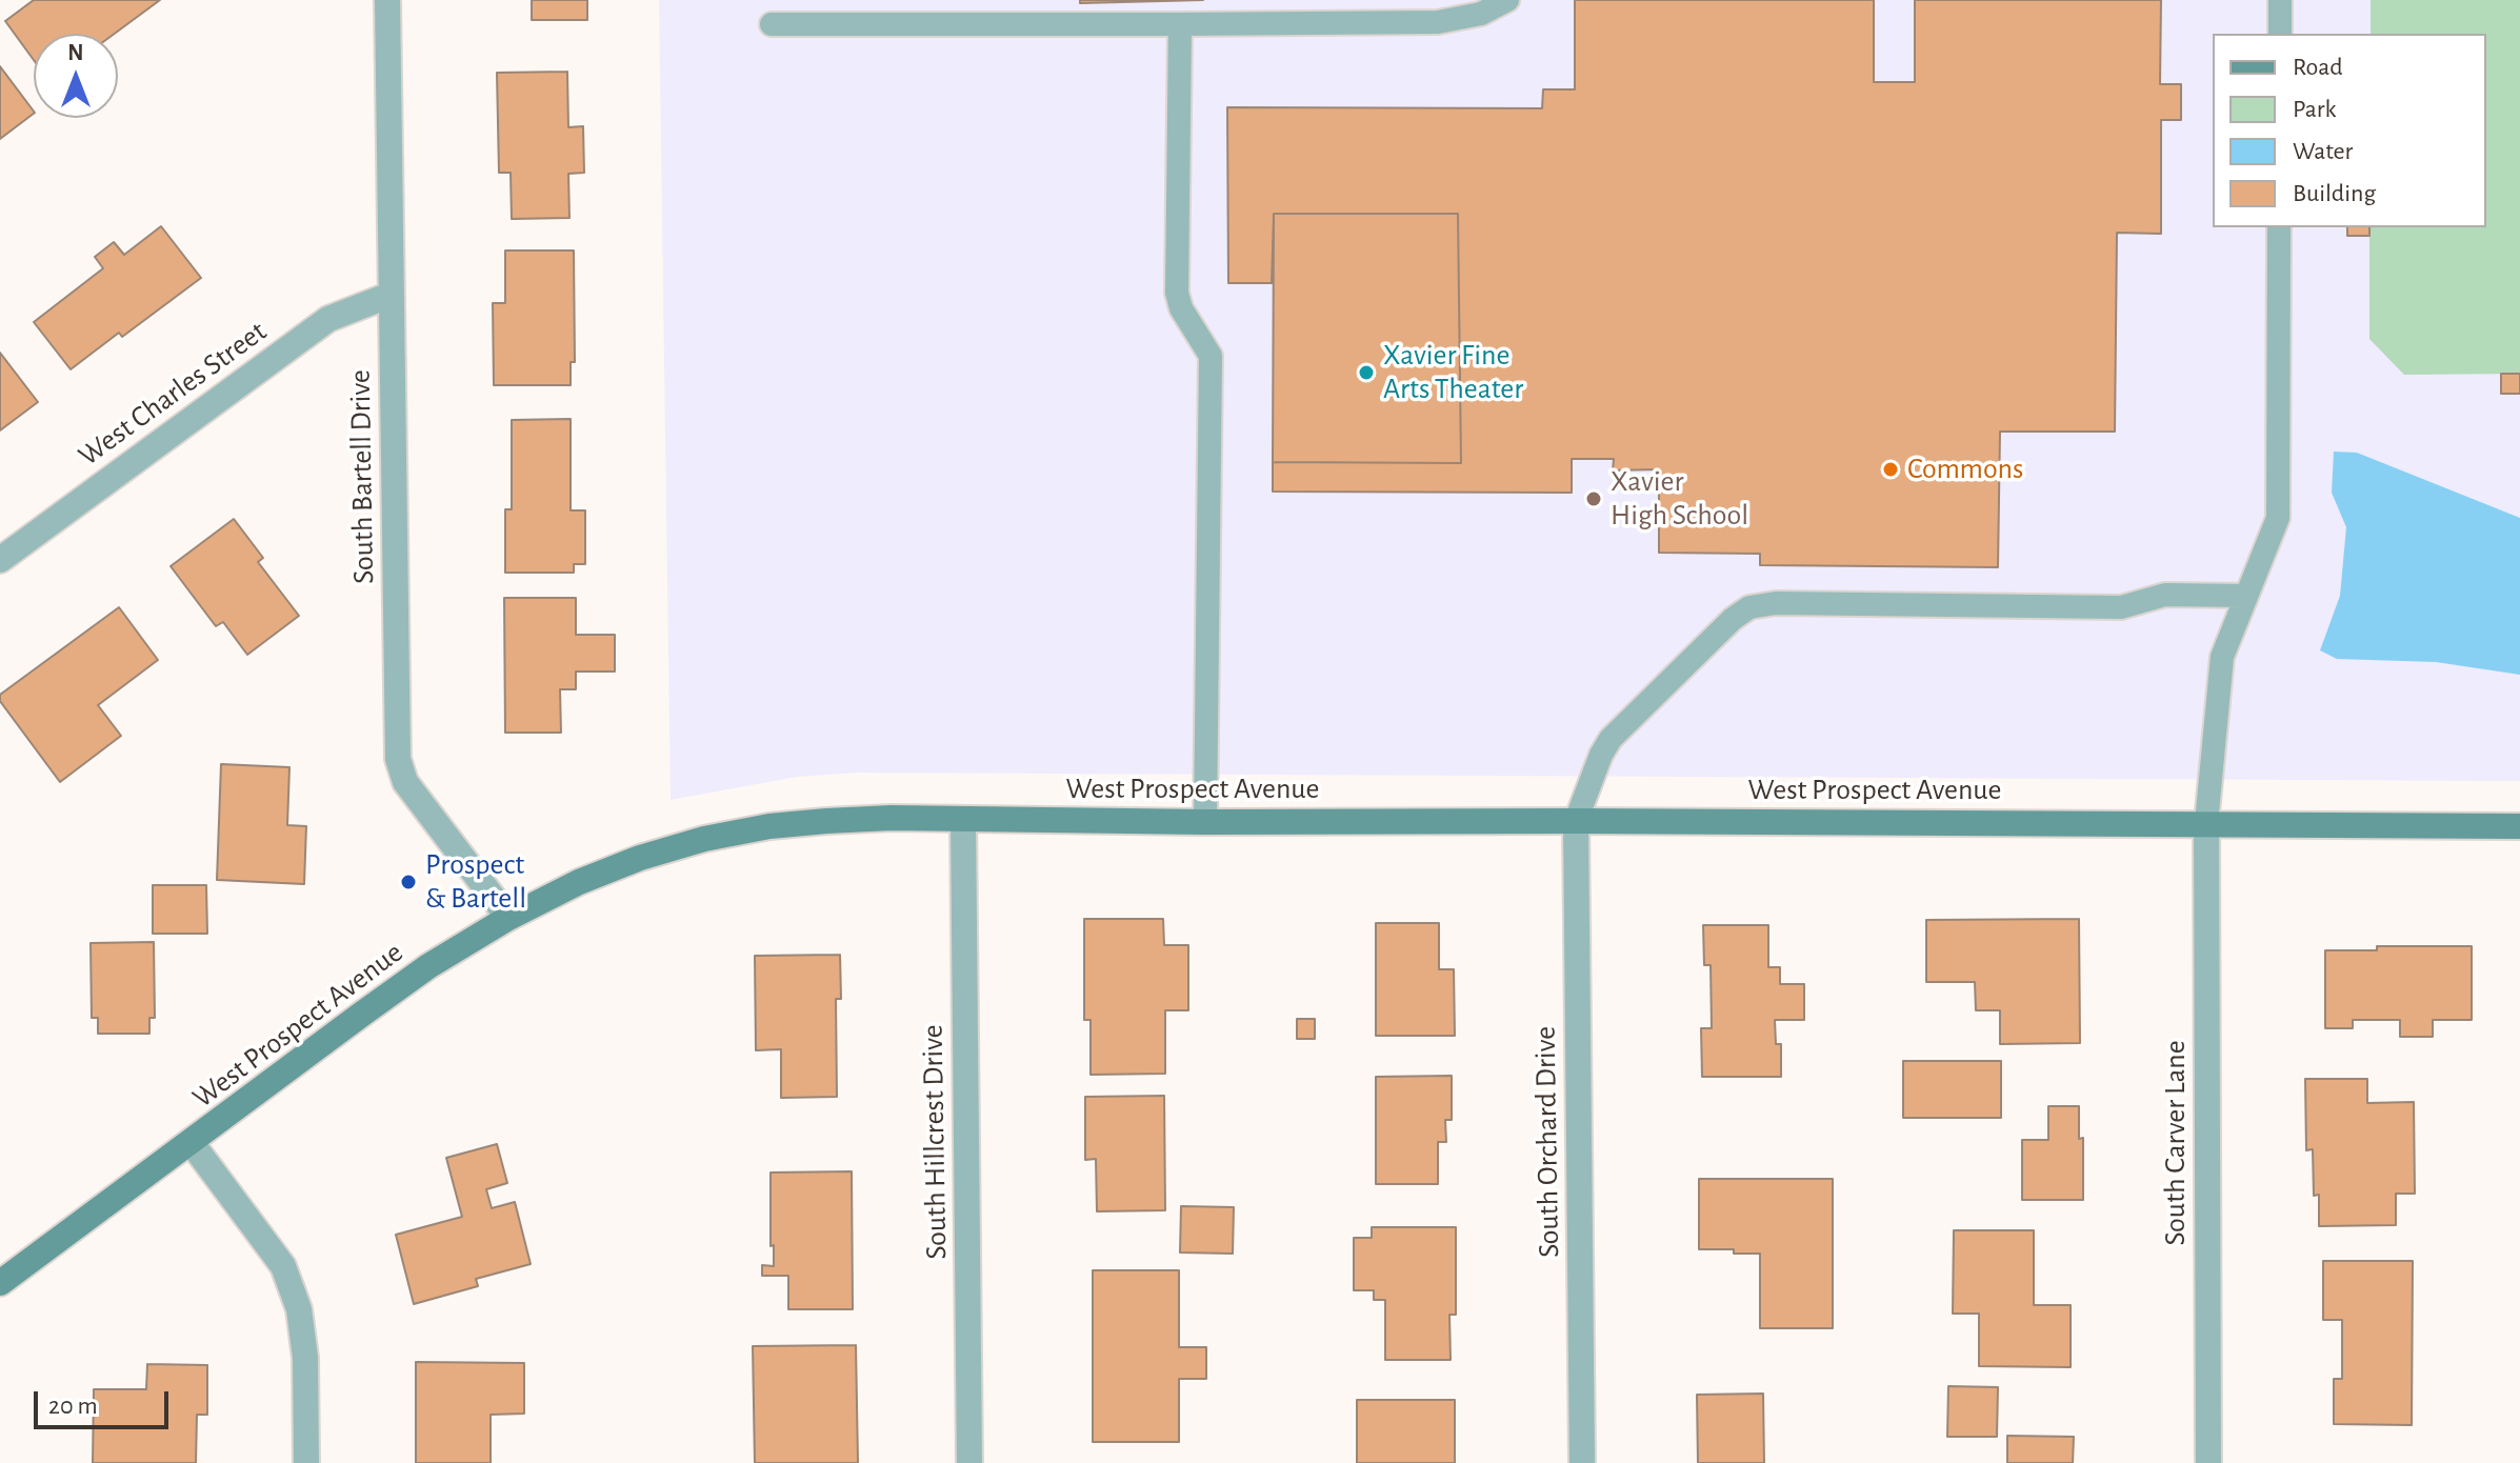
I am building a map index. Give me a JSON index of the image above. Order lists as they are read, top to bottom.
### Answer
{
  "streets": {
    "main road": ["West Prospect Avenue"],
    "street": [
      "West Charles Street",
      "South Bartell Drive",
      "South Hillcrest Drive",
      "South Orchard Drive",
      "South Carver Lane"
    ]
  },
  "crossings": [
    ["West Charles Street", "South Bartell Drive"],
    ["South Bartell Drive", "West Prospect Avenue"],
    ["West Prospect Avenue", "South Hillcrest Drive"],
    ["West Prospect Avenue", "South Orchard Drive"],
    ["West Prospect Avenue", "South Carver Lane"]
  ],
  "places": [
    "Xavier Fine Arts Theater",
    "Commons",
    "Xavier High School",
    "Prospect & Bartell"
  ],
  "legend": [
    "Road",
    "Park",
    "Water",
    "Building"
  ],
  "scale_bar": "20 m",
  "north": "top"
}
